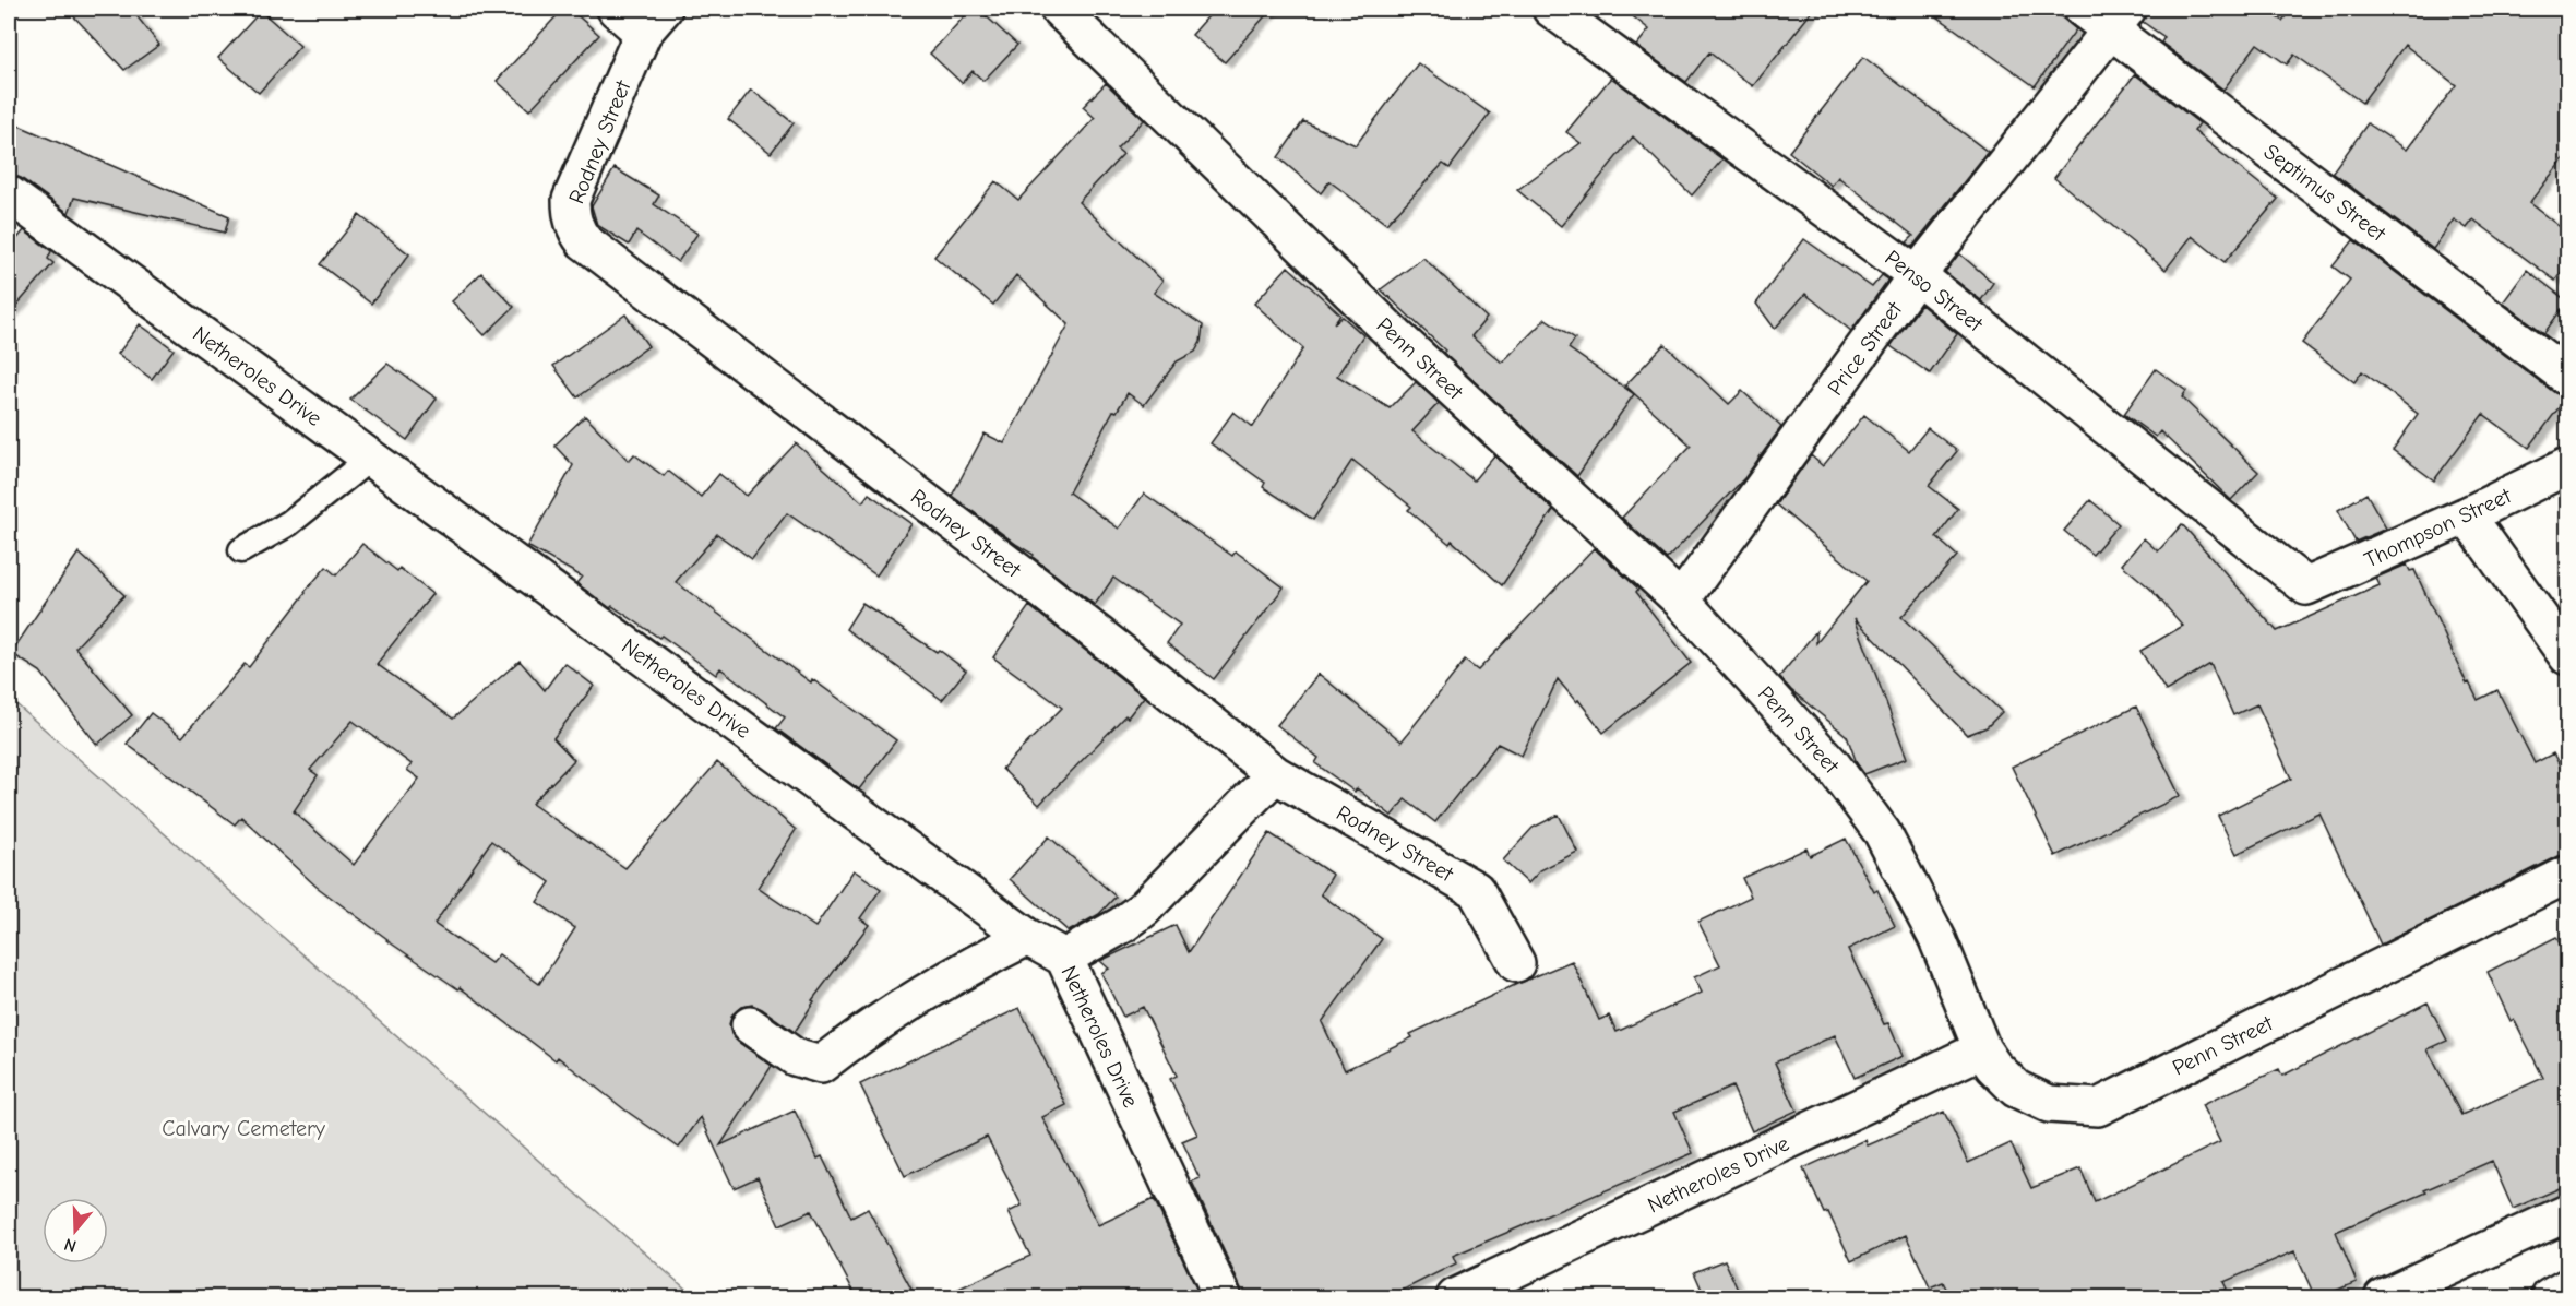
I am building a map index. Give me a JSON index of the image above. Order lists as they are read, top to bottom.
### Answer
{
  "streets": {
    "street": [
      "Rodney Street",
      "Septimus Street",
      "Penso Street",
      "Price Street",
      "Penn Street",
      "Netheroles Drive",
      "Thompson Street"
    ]
  },
  "crossings": [
    ["Septimus Street", "Price Street"],
    ["Penso Street", "Price Street"],
    ["Penso Street", "Thompson Street"],
    ["Price Street", "Penn Street"],
    ["Penn Street", "Netheroles Drive"]
  ],
  "parks": ["Calvary Cemetery"],
  "north": "bottom"
}
